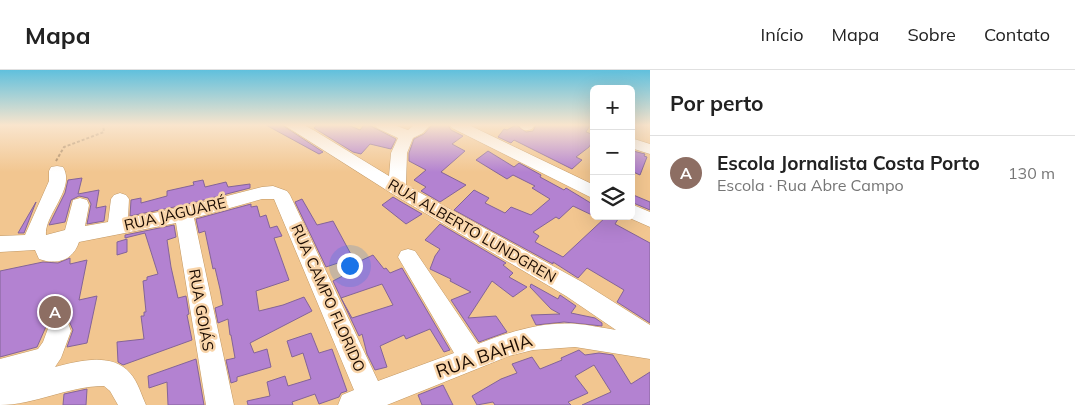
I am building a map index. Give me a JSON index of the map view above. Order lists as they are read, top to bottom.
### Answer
{
  "streets": {
    "street": [
      "RUA JAGUARÉ",
      "RUA ALBERTO LUNDGREN",
      "RUA CAMPO FLORIDO",
      "RUA GOIÁS",
      "RUA BAHIA"
    ]
  },
  "crossings": [
    ["RUA JAGUARÉ", "RUA CAMPO FLORIDO"],
    ["RUA JAGUARÉ", "RUA GOIÁS"],
    ["RUA CAMPO FLORIDO", "RUA BAHIA"]
  ],
  "page": {
    "header": "Mapa",
    "nav": [
      "Início",
      "Mapa",
      "Sobre",
      "Contato"
    ],
    "heading": "Por perto",
    "map_buttons": ["+", "−"],
    "list": [
      {
        "mark": "A",
        "name": "Escola Jornalista Costa Porto",
        "note": "Escola · Rua Abre Campo",
        "value": "130 m"
      }
    ],
    "pins": "A"
  }
}
